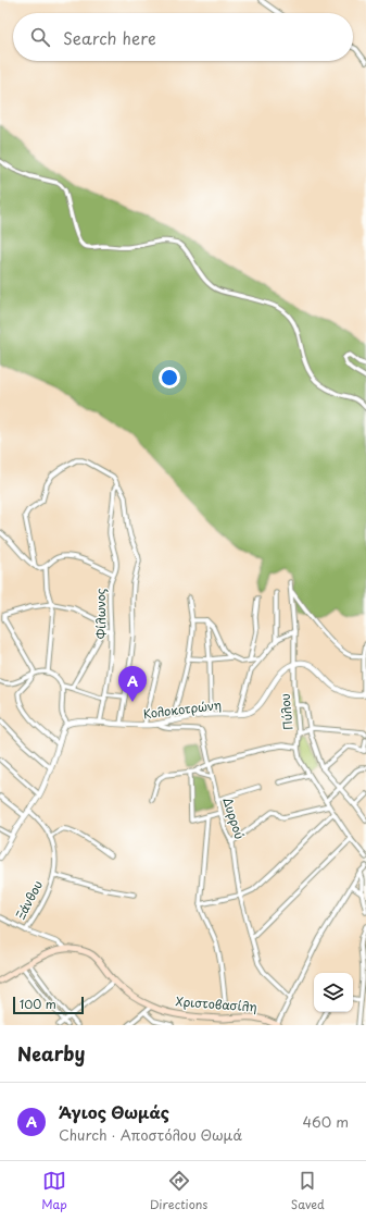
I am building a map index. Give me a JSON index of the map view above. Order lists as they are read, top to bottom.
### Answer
{
  "streets": {
    "main road": ["Χριστοβασίλη"],
    "street": [
      "Φίλωνος",
      "Κολοκοτρώνη",
      "Πύλου",
      "Δυρρού",
      "Ξάνθου"
    ]
  },
  "crossings": [
    ["Φίλωνος", "Κολοκοτρώνη"],
    ["Κολοκοτρώνη", "Πύλου"],
    ["Κολοκοτρώνη", "Δυρρού"],
    ["Πύλου", "Δυρρού"],
    ["Ξάνθου", "Χριστοβασίλη"]
  ],
  "scale_bar": "100 m",
  "page": {
    "search": "Search here",
    "pins": "A",
    "scale": "100 m",
    "heading": "Nearby",
    "list": [
      {
        "mark": "A",
        "name": "Άγιος Θωμάς",
        "note": "Church · Αποστόλου Θωμά",
        "value": "460 m"
      }
    ],
    "nav": ["Map", "Directions", "Saved"]
  }
}
